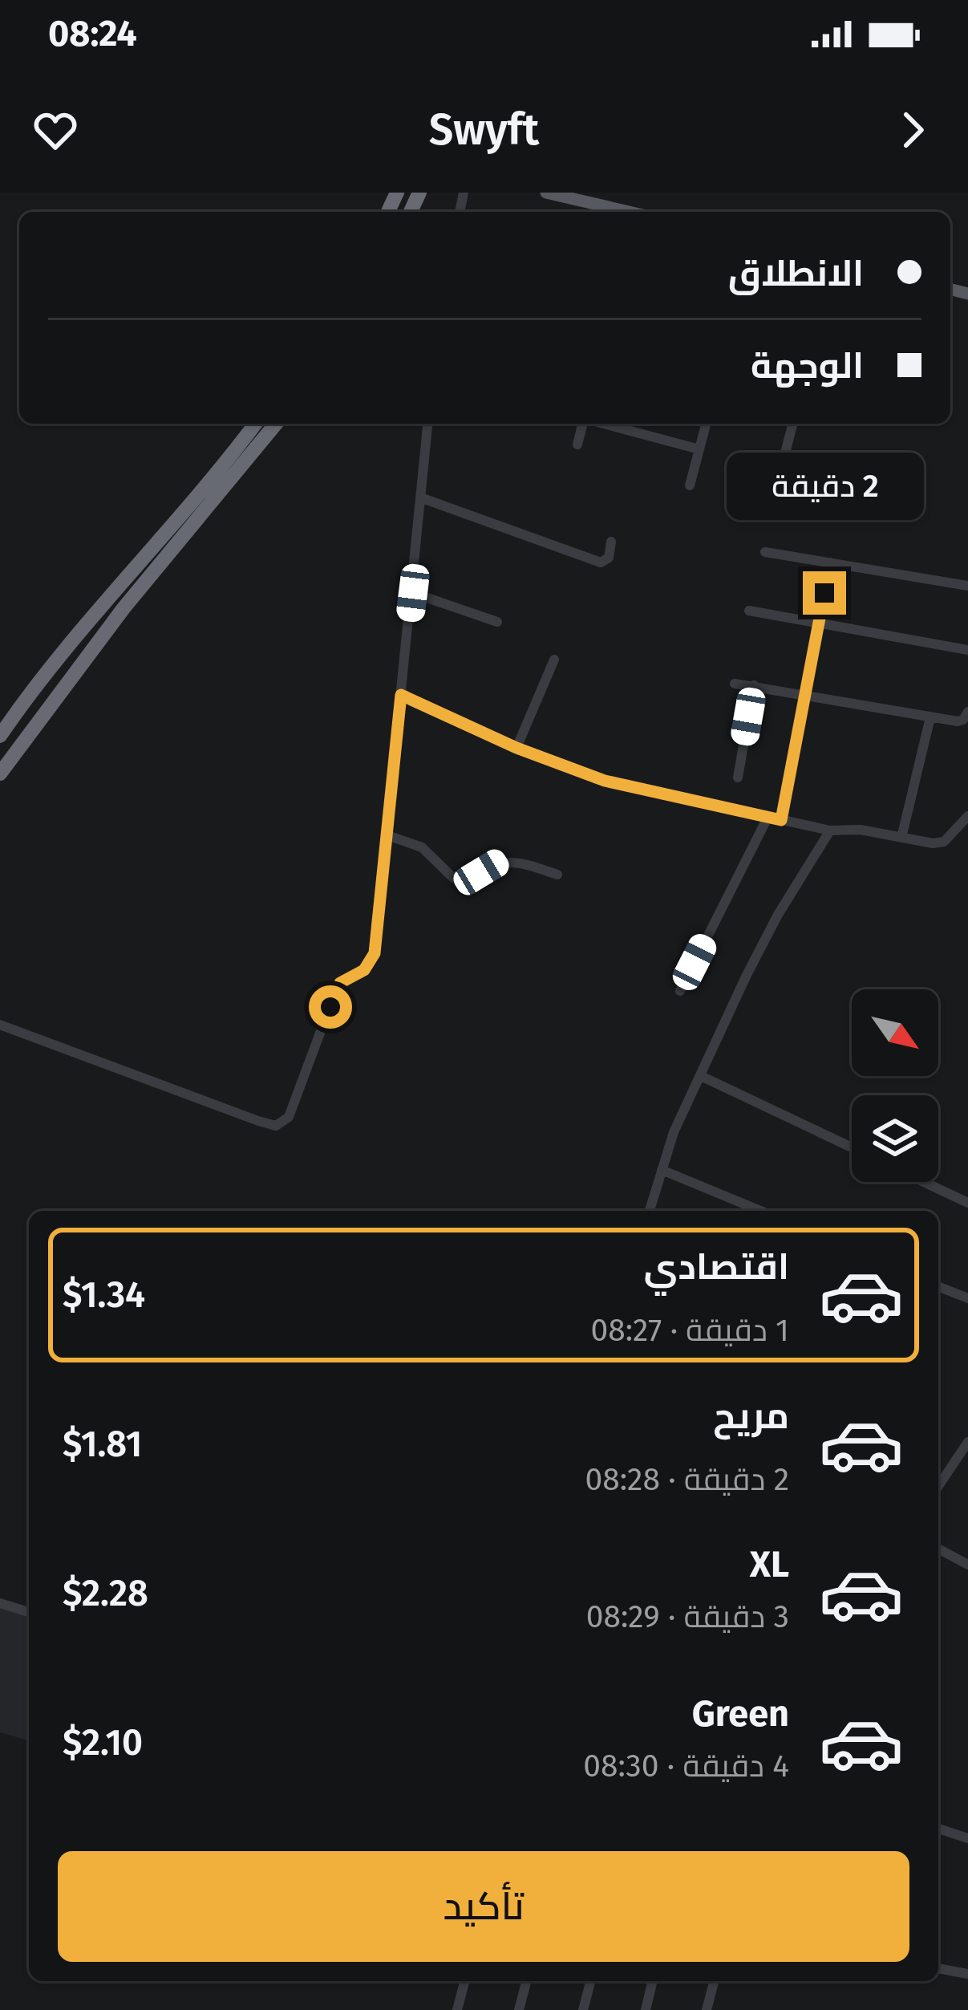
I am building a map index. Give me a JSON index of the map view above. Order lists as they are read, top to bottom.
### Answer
{
  "north": "bottom right",
  "page": {
    "status": "08:24",
    "header": "Swyft",
    "banner": ["الانطلاق", "الوجهة"],
    "bubble": "2 دقيقة",
    "list": [
      {
        "name": "اقتصادي",
        "note": "1 دقيقة · 08:27",
        "value": "$1.34"
      },
      {
        "name": "مريح",
        "note": "2 دقيقة · 08:28",
        "value": "$1.81"
      },
      {
        "name": "XL",
        "note": "3 دقيقة · 08:29",
        "value": "$2.28"
      },
      {
        "name": "Green",
        "note": "4 دقيقة · 08:30",
        "value": "$2.10"
      }
    ],
    "buttons": "تأكيد"
  }
}
